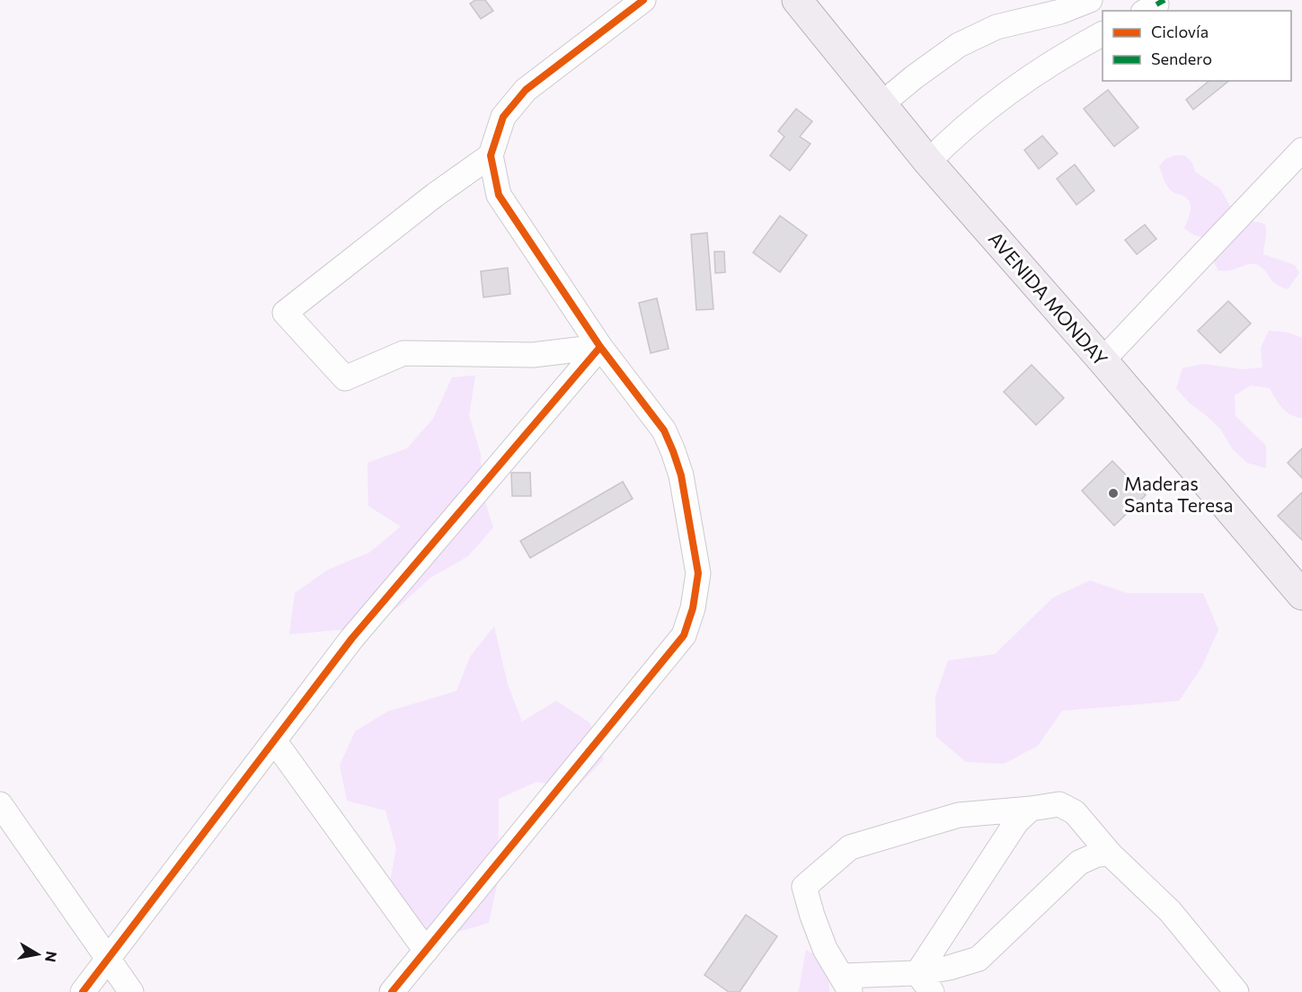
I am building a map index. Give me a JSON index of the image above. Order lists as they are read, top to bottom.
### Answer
{
  "streets": {
    "main road": ["AVENIDA MONDAY"]
  },
  "places": ["Maderas Santa Teresa"],
  "legend": ["Ciclovía", "Sendero"],
  "north": "right"
}
